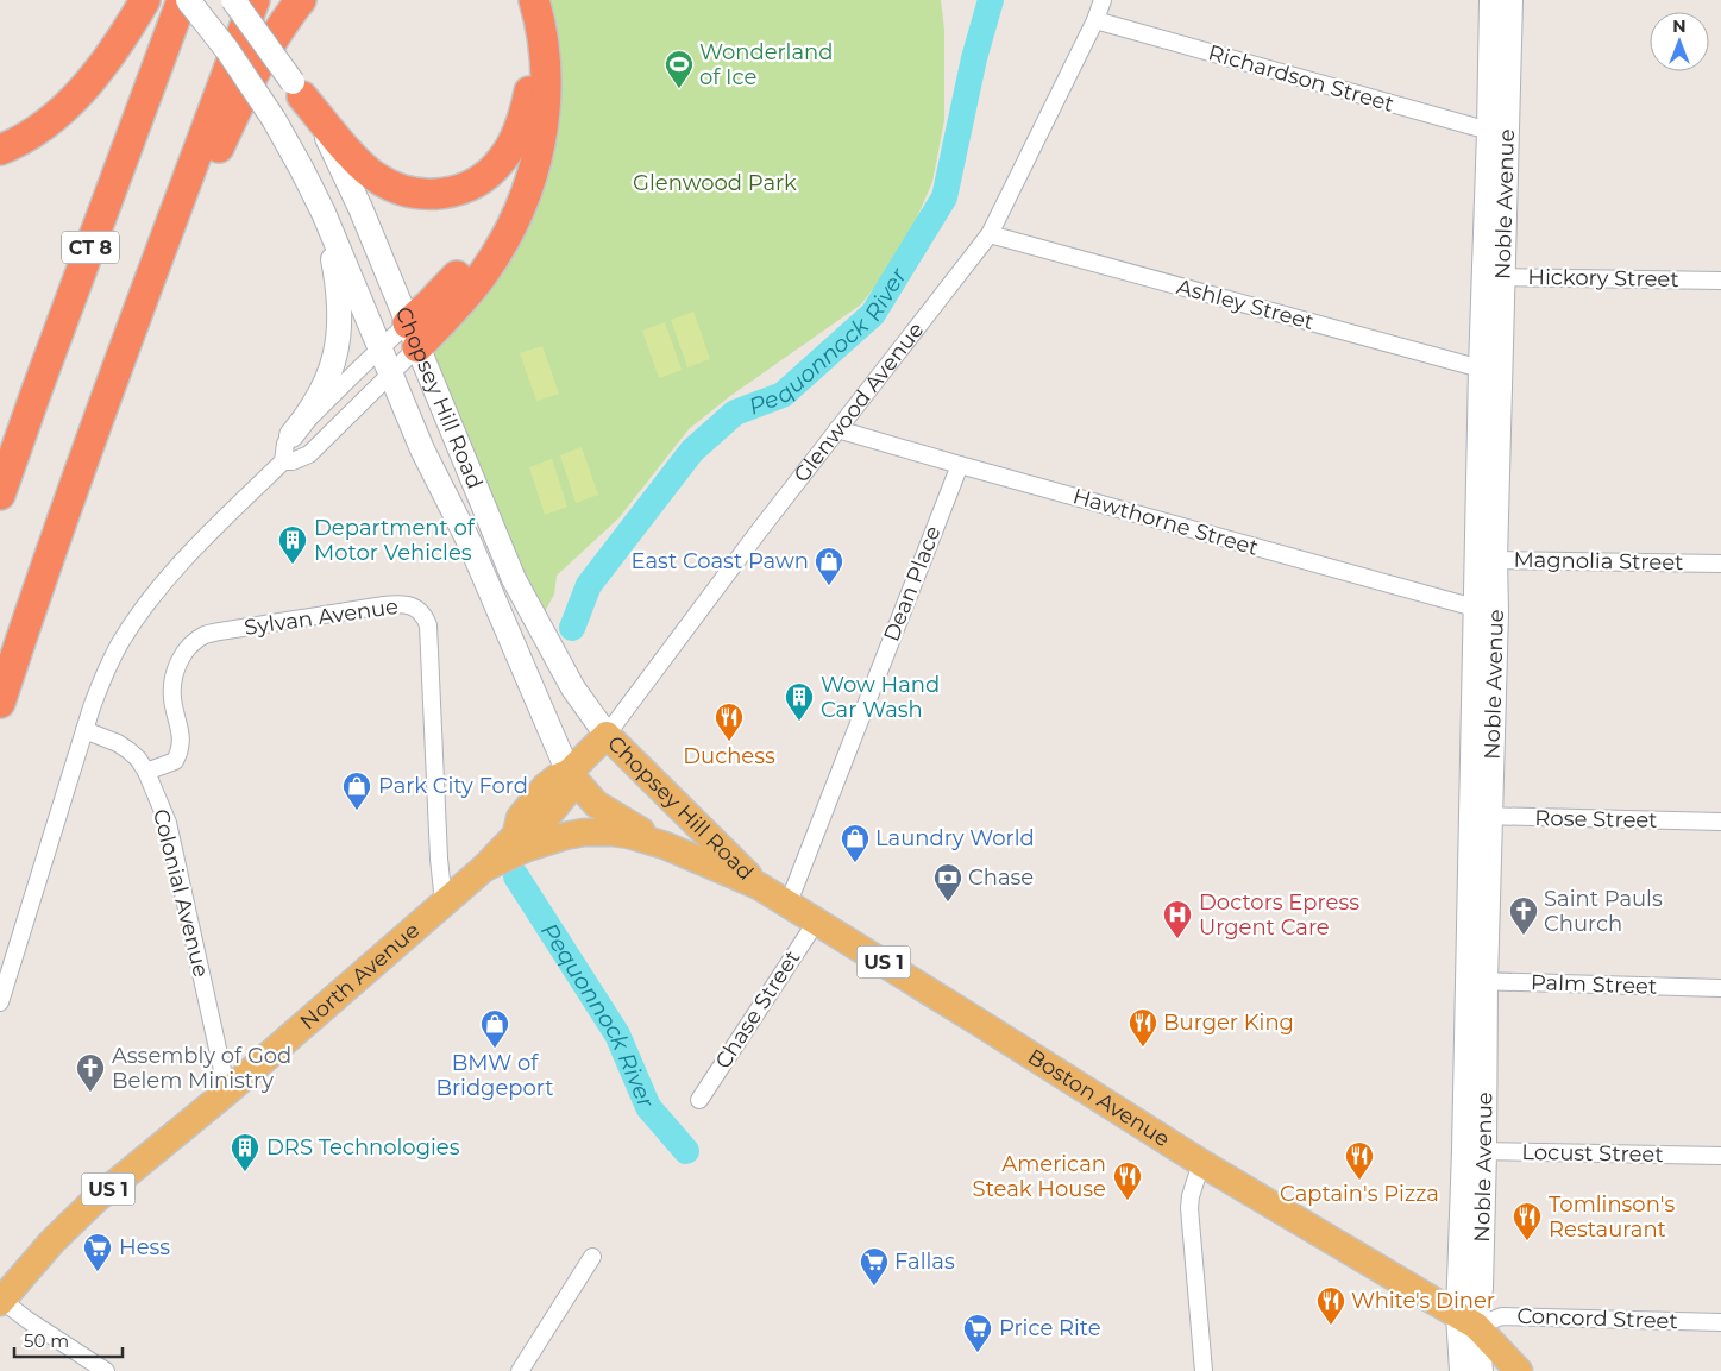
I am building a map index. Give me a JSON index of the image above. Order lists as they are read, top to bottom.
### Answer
{
  "streets": {
    "highway": ["CT 8"],
    "main road": [
      "Noble Avenue",
      "Chopsey Hill Road",
      "Glenwood Avenue",
      "US 1",
      "North Avenue",
      "Boston Avenue"
    ],
    "street": [
      "Richardson Street",
      "Hickory Street",
      "Ashley Street",
      "Hawthorne Street",
      "Magnolia Street",
      "Dean Place",
      "Sylvan Avenue",
      "Rose Street",
      "Colonial Avenue",
      "Palm Street",
      "Chase Street",
      "Locust Street",
      "Concord Street"
    ]
  },
  "crossings": [
    ["Richardson Street", "Noble Avenue"],
    ["Richardson Street", "Glenwood Avenue"],
    ["Noble Avenue", "Hickory Street"],
    ["Noble Avenue", "Ashley Street"],
    ["Noble Avenue", "Hawthorne Street"],
    ["Noble Avenue", "Magnolia Street"],
    ["Noble Avenue", "Rose Street"],
    ["Noble Avenue", "Palm Street"],
    ["Noble Avenue", "Boston Avenue"],
    ["Noble Avenue", "Locust Street"],
    ["Noble Avenue", "Concord Street"],
    ["Ashley Street", "Glenwood Avenue"],
    ["Chopsey Hill Road", "Glenwood Avenue"],
    ["Chopsey Hill Road", "US 1"],
    ["Chopsey Hill Road", "Boston Avenue"],
    ["Glenwood Avenue", "Hawthorne Street"],
    ["Glenwood Avenue", "US 1"],
    ["Glenwood Avenue", "North Avenue"],
    ["Hawthorne Street", "Dean Place"],
    ["Dean Place", "Boston Avenue"],
    ["Sylvan Avenue", "Colonial Avenue"],
    ["Sylvan Avenue", "North Avenue"],
    ["Colonial Avenue", "North Avenue"],
    ["US 1", "North Avenue"],
    ["US 1", "Boston Avenue"],
    ["Chase Street", "Boston Avenue"],
    ["Boston Avenue", "Concord Street"]
  ],
  "water": ["Pequonnock River"],
  "parks": ["Glenwood Park"],
  "places": {
    "sports": ["Wonderland of Ice"],
    "building": ["Department of Motor Vehicles", "Wow Hand Car Wash", "DRS Technologies"],
    "shop": [
      "East Coast Pawn",
      "Park City Ford",
      "Laundry World",
      "BMW of Bridgeport"
    ],
    "restaurant": [
      "Duchess",
      "Burger King",
      "Captain's Pizza",
      "American Steak House",
      "Tomlinson's Restaurant",
      "White's Diner"
    ],
    "bank": ["Chase"],
    "church": ["Saint Pauls Church", "Assembly of God Belem Ministry"],
    "hospital": ["Doctors Epress Urgent Care"],
    "supermarket": ["Hess", "Fallas", "Price Rite"]
  },
  "scale_bar": "50 m",
  "north": "top"
}
